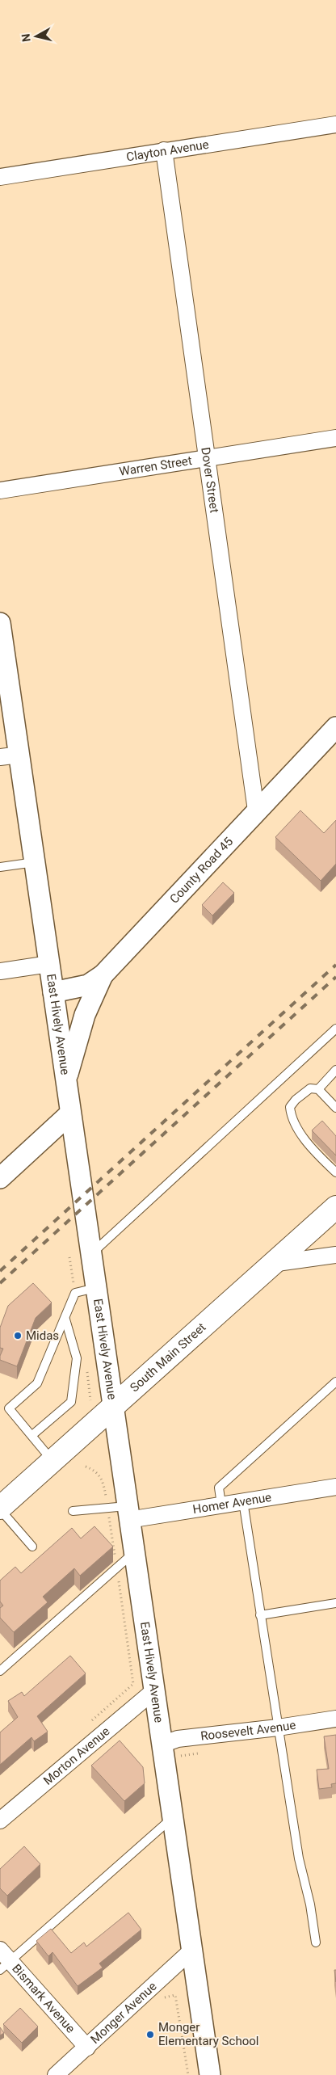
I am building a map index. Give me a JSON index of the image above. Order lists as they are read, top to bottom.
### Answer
{
  "streets": {
    "main road": ["South Main Street"],
    "street": [
      "Clayton Avenue",
      "Warren Street",
      "Dover Street",
      "County Road 45",
      "East Hively Avenue",
      "Homer Avenue",
      "Roosevelt Avenue",
      "Morton Avenue",
      "Bismark Avenue",
      "Monger Avenue"
    ]
  },
  "crossings": [
    ["Clayton Avenue", "Dover Street"],
    ["Warren Street", "Dover Street"],
    ["Dover Street", "County Road 45"],
    ["County Road 45", "East Hively Avenue"],
    ["East Hively Avenue", "South Main Street"],
    ["East Hively Avenue", "Homer Avenue"],
    ["East Hively Avenue", "Roosevelt Avenue"],
    ["East Hively Avenue", "Morton Avenue"],
    ["East Hively Avenue", "Monger Avenue"],
    ["Bismark Avenue", "Monger Avenue"]
  ],
  "places": ["Midas", "Monger Elementary School"],
  "north": "left"
}
